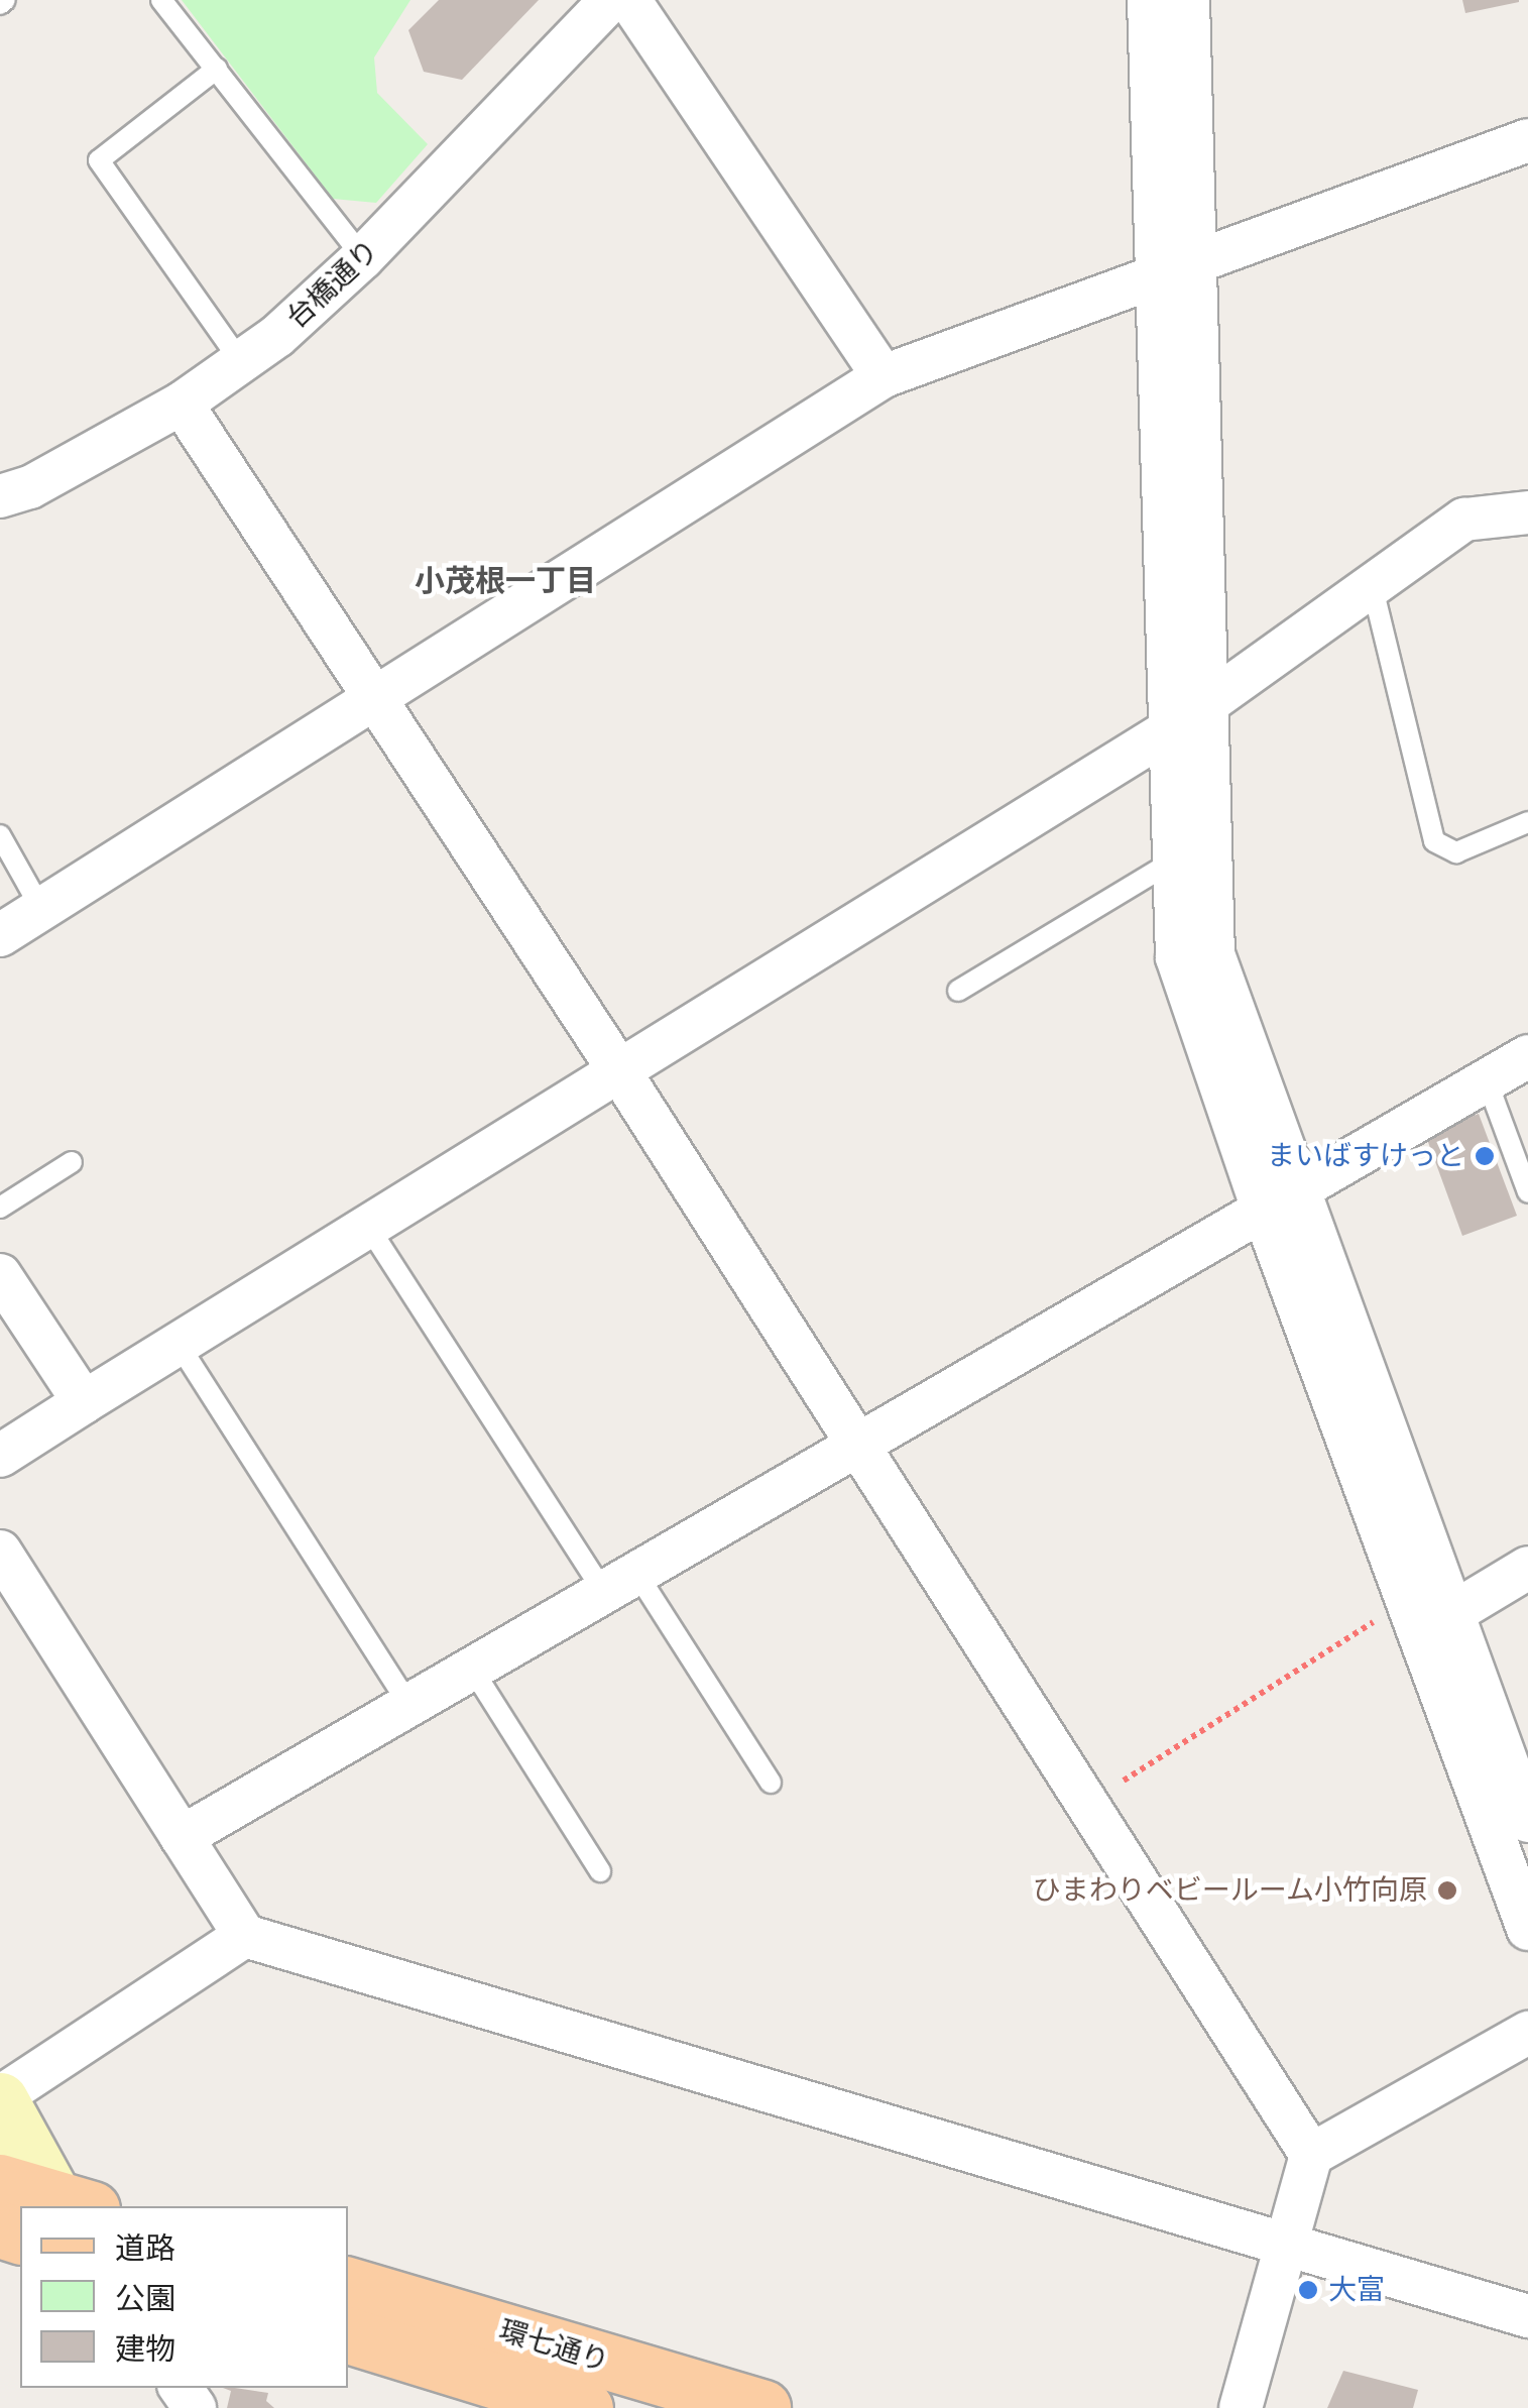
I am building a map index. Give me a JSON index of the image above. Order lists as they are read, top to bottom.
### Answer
{
  "streets": {
    "main road": ["環七通り"],
    "street": ["台橋通り"]
  },
  "districts": ["小茂根一丁目"],
  "places": ["まいばすけっと", "ひまわりベビールーム小竹向原", "大富"],
  "legend": ["道路", "公園", "建物"]
}
